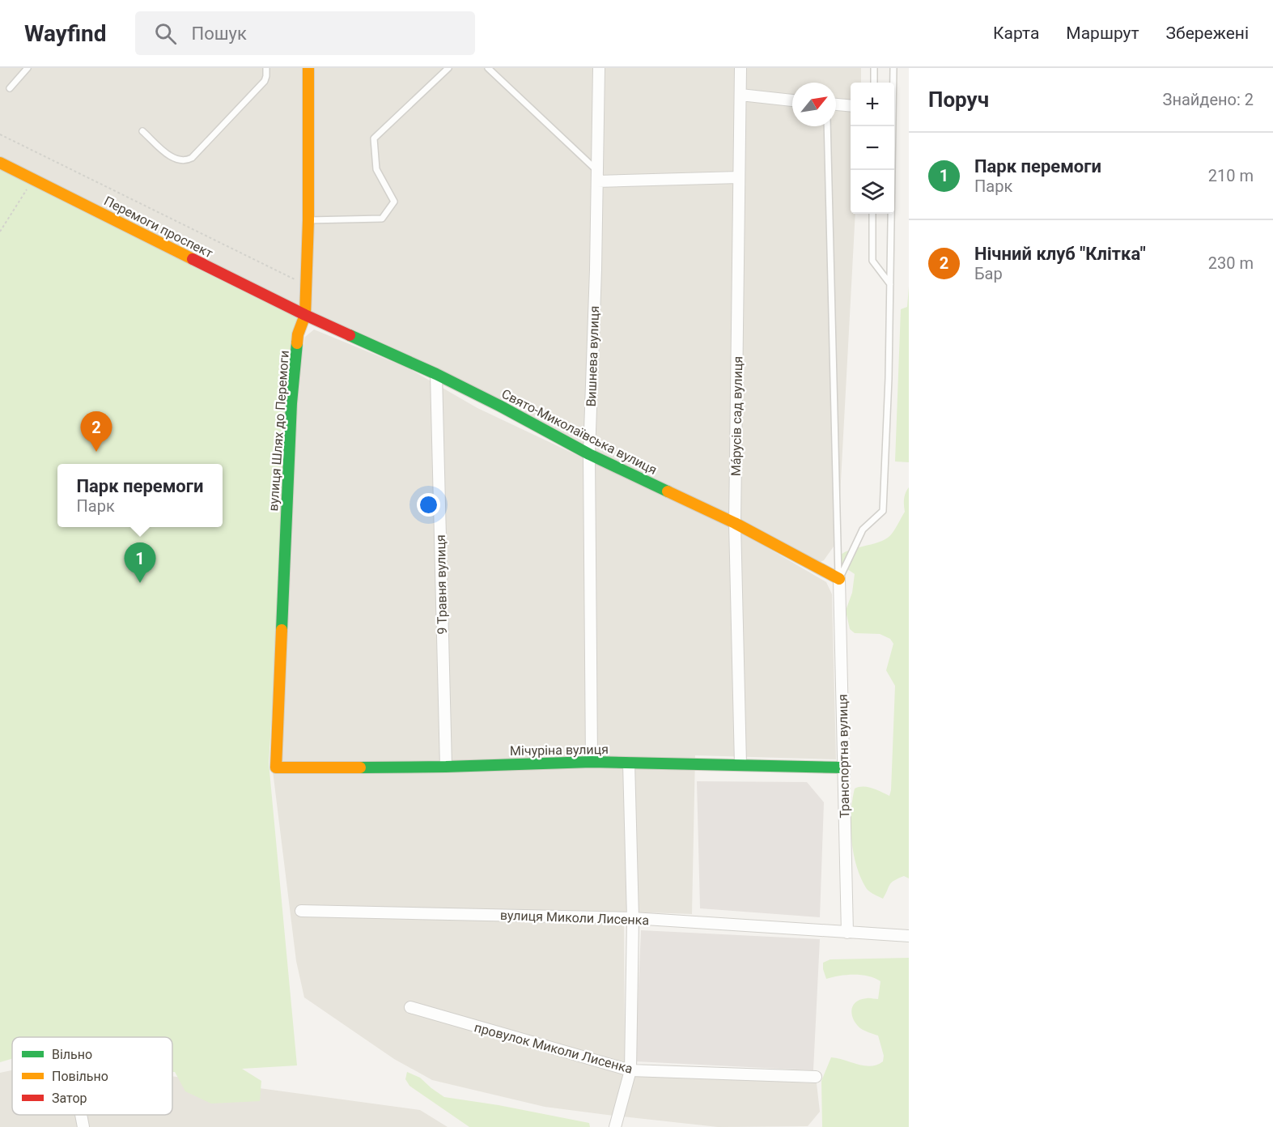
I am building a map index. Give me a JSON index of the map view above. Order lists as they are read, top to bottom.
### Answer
{
  "streets": {
    "street": [
      "Перемоги проспект",
      "Вишнева вулиця",
      "Мáрусів сад вулиця",
      "вулиця Шлях до Перемоги",
      "Свято-Миколаївська вулиця",
      "9 Травня вулиця",
      "Мічуріна вулиця",
      "Транспортна вулиця",
      "вулиця Миколи Лисенка",
      "провулок Миколи Лисенка"
    ]
  },
  "crossings": [
    ["Перемоги проспект", "вулиця Шлях до Перемоги"],
    ["Перемоги проспект", "Свято-Миколаївська вулиця"],
    ["Вишнева вулиця", "Свято-Миколаївська вулиця"],
    ["Вишнева вулиця", "Мічуріна вулиця"],
    ["Мáрусів сад вулиця", "Свято-Миколаївська вулиця"],
    ["Мáрусів сад вулиця", "Мічуріна вулиця"],
    ["вулиця Шлях до Перемоги", "Свято-Миколаївська вулиця"],
    ["вулиця Шлях до Перемоги", "Мічуріна вулиця"],
    ["Свято-Миколаївська вулиця", "9 Травня вулиця"],
    ["Свято-Миколаївська вулиця", "Транспортна вулиця"],
    ["9 Травня вулиця", "Мічуріна вулиця"],
    ["Мічуріна вулиця", "Транспортна вулиця"],
    ["Транспортна вулиця", "вулиця Миколи Лисенка"]
  ],
  "legend": ["Вільно", "Повільно", "Затор"],
  "north": "top right",
  "page": {
    "header": "Wayfind",
    "search": "Пошук",
    "nav": ["Карта", "Маршрут", "Збережені"],
    "heading": ["Поруч", "Знайдено: 2"],
    "map_buttons": ["+", "−"],
    "list": [
      {
        "mark": "1",
        "name": "Парк перемоги",
        "note": "Парк",
        "value": "210 m"
      },
      {
        "mark": "2",
        "name": "Нічний клуб \"Клітка\"",
        "note": "Бар",
        "value": "230 m"
      }
    ],
    "pins": ["2", "1"],
    "popup": ["Парк перемоги", "Парк"]
  }
}
